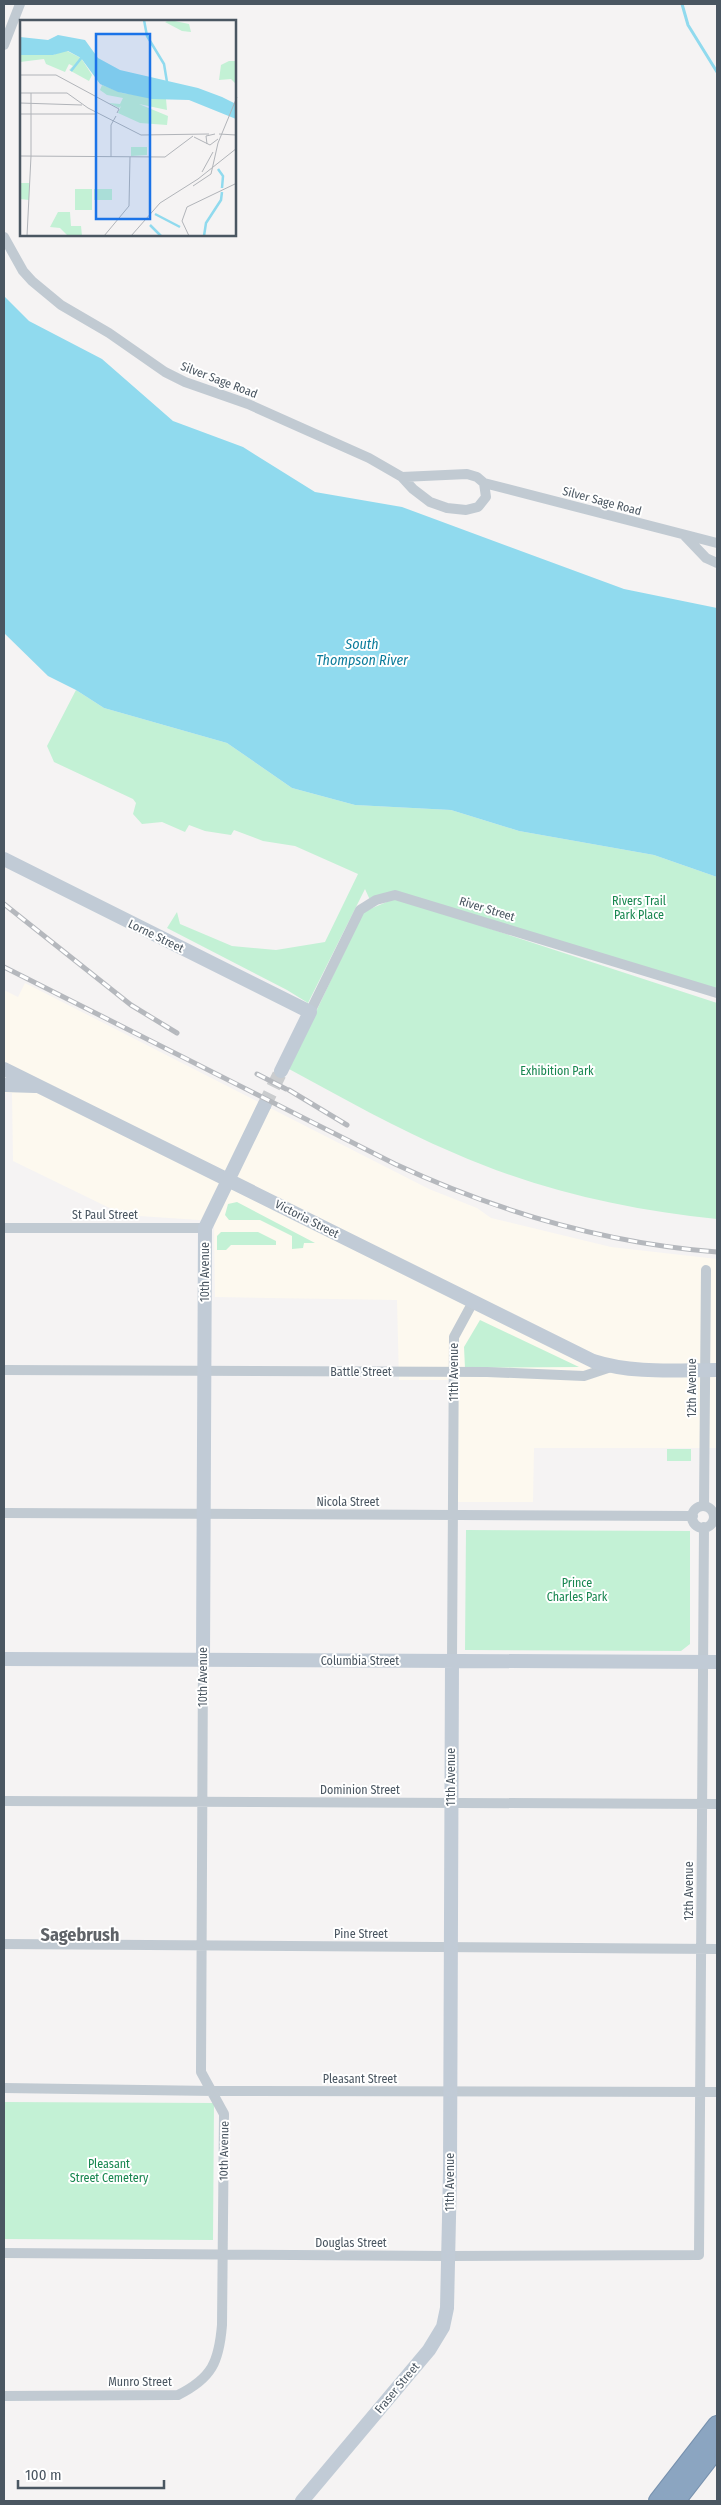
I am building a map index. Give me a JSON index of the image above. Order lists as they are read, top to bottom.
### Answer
{
  "streets": {
    "street": [
      "Silver Sage Road",
      "River Street",
      "Lorne Street",
      "St Paul Street",
      "Victoria Street",
      "10th Avenue",
      "Battle Street",
      "11th Avenue",
      "12th Avenue",
      "Nicola Street",
      "Columbia Street",
      "Dominion Street",
      "Pine Street",
      "Pleasant Street",
      "Douglas Street",
      "Munro Street",
      "Fraser Street"
    ]
  },
  "crossings": [
    ["River Street", "Lorne Street"],
    ["St Paul Street", "10th Avenue"],
    ["Victoria Street", "10th Avenue"],
    ["Victoria Street", "Battle Street"],
    ["Victoria Street", "11th Avenue"],
    ["10th Avenue", "Battle Street"],
    ["10th Avenue", "Nicola Street"],
    ["10th Avenue", "Columbia Street"],
    ["10th Avenue", "Dominion Street"],
    ["10th Avenue", "Pine Street"],
    ["10th Avenue", "Pleasant Street"],
    ["10th Avenue", "Douglas Street"],
    ["10th Avenue", "Munro Street"],
    ["Battle Street", "11th Avenue"],
    ["Battle Street", "12th Avenue"],
    ["11th Avenue", "Nicola Street"],
    ["11th Avenue", "Columbia Street"],
    ["11th Avenue", "Dominion Street"],
    ["11th Avenue", "Pine Street"],
    ["11th Avenue", "Pleasant Street"],
    ["11th Avenue", "Douglas Street"],
    ["11th Avenue", "Fraser Street"],
    ["12th Avenue", "Nicola Street"],
    ["12th Avenue", "Columbia Street"],
    ["12th Avenue", "Dominion Street"],
    ["12th Avenue", "Pine Street"],
    ["12th Avenue", "Pleasant Street"],
    ["12th Avenue", "Douglas Street"],
    ["Douglas Street", "Munro Street"],
    ["Douglas Street", "Fraser Street"]
  ],
  "districts": ["Sagebrush"],
  "water": ["South Thompson River"],
  "parks": [
    "Rivers Trail Park Place",
    "Exhibition Park",
    "Prince Charles Park",
    "Pleasant Street Cemetery"
  ],
  "scale_bar": "100 m"
}
